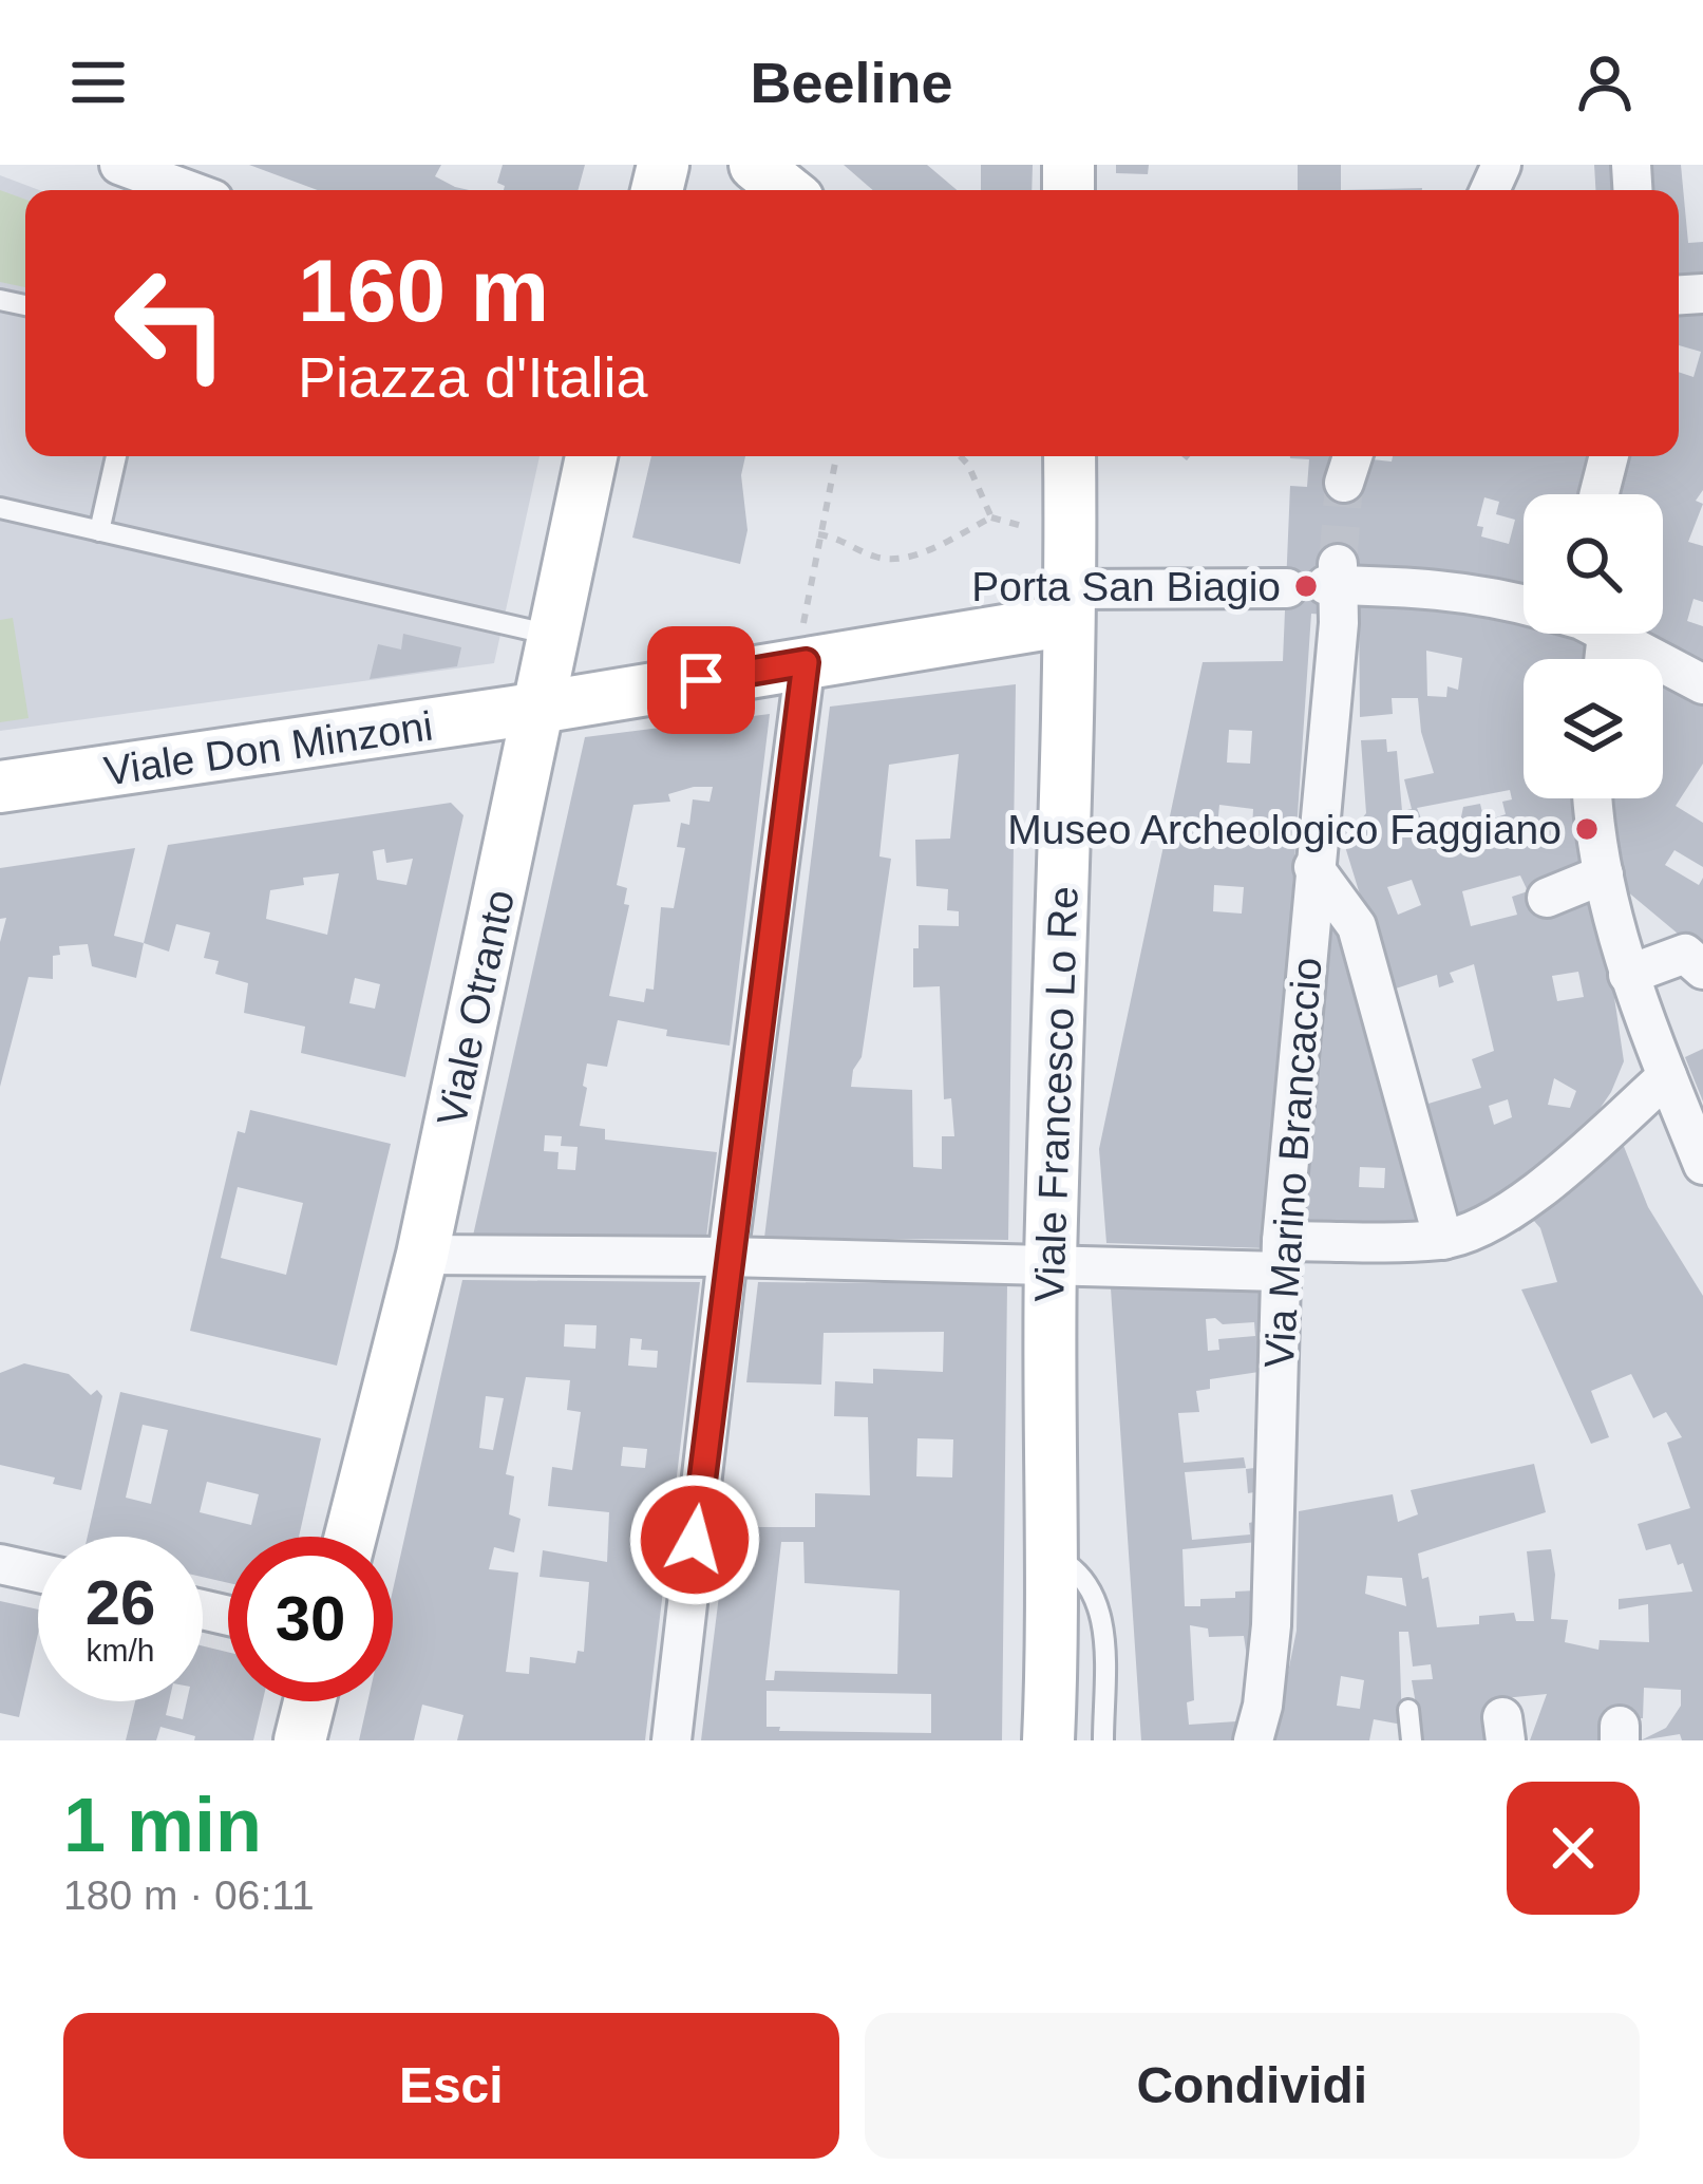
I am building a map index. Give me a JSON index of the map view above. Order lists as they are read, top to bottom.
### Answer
{
  "streets": {
    "street": [
      "Viale Don Minzoni",
      "Viale Otranto",
      "Viale Francesco Lo Re",
      "Via Marino Brancaccio"
    ]
  },
  "crossings": [
    ["Viale Don Minzoni", "Viale Otranto"],
    ["Viale Don Minzoni", "Viale Francesco Lo Re"]
  ],
  "places": ["Porta San Biagio", "Museo Archeologico Faggiano"],
  "page": {
    "header": "Beeline",
    "turn": ["160 m", "Piazza d'Italia"],
    "speed": "26 km/h",
    "limit": "30",
    "heading": ["1 min", "180 m · 06:11"],
    "buttons": ["Esci", "Condividi"]
  }
}
